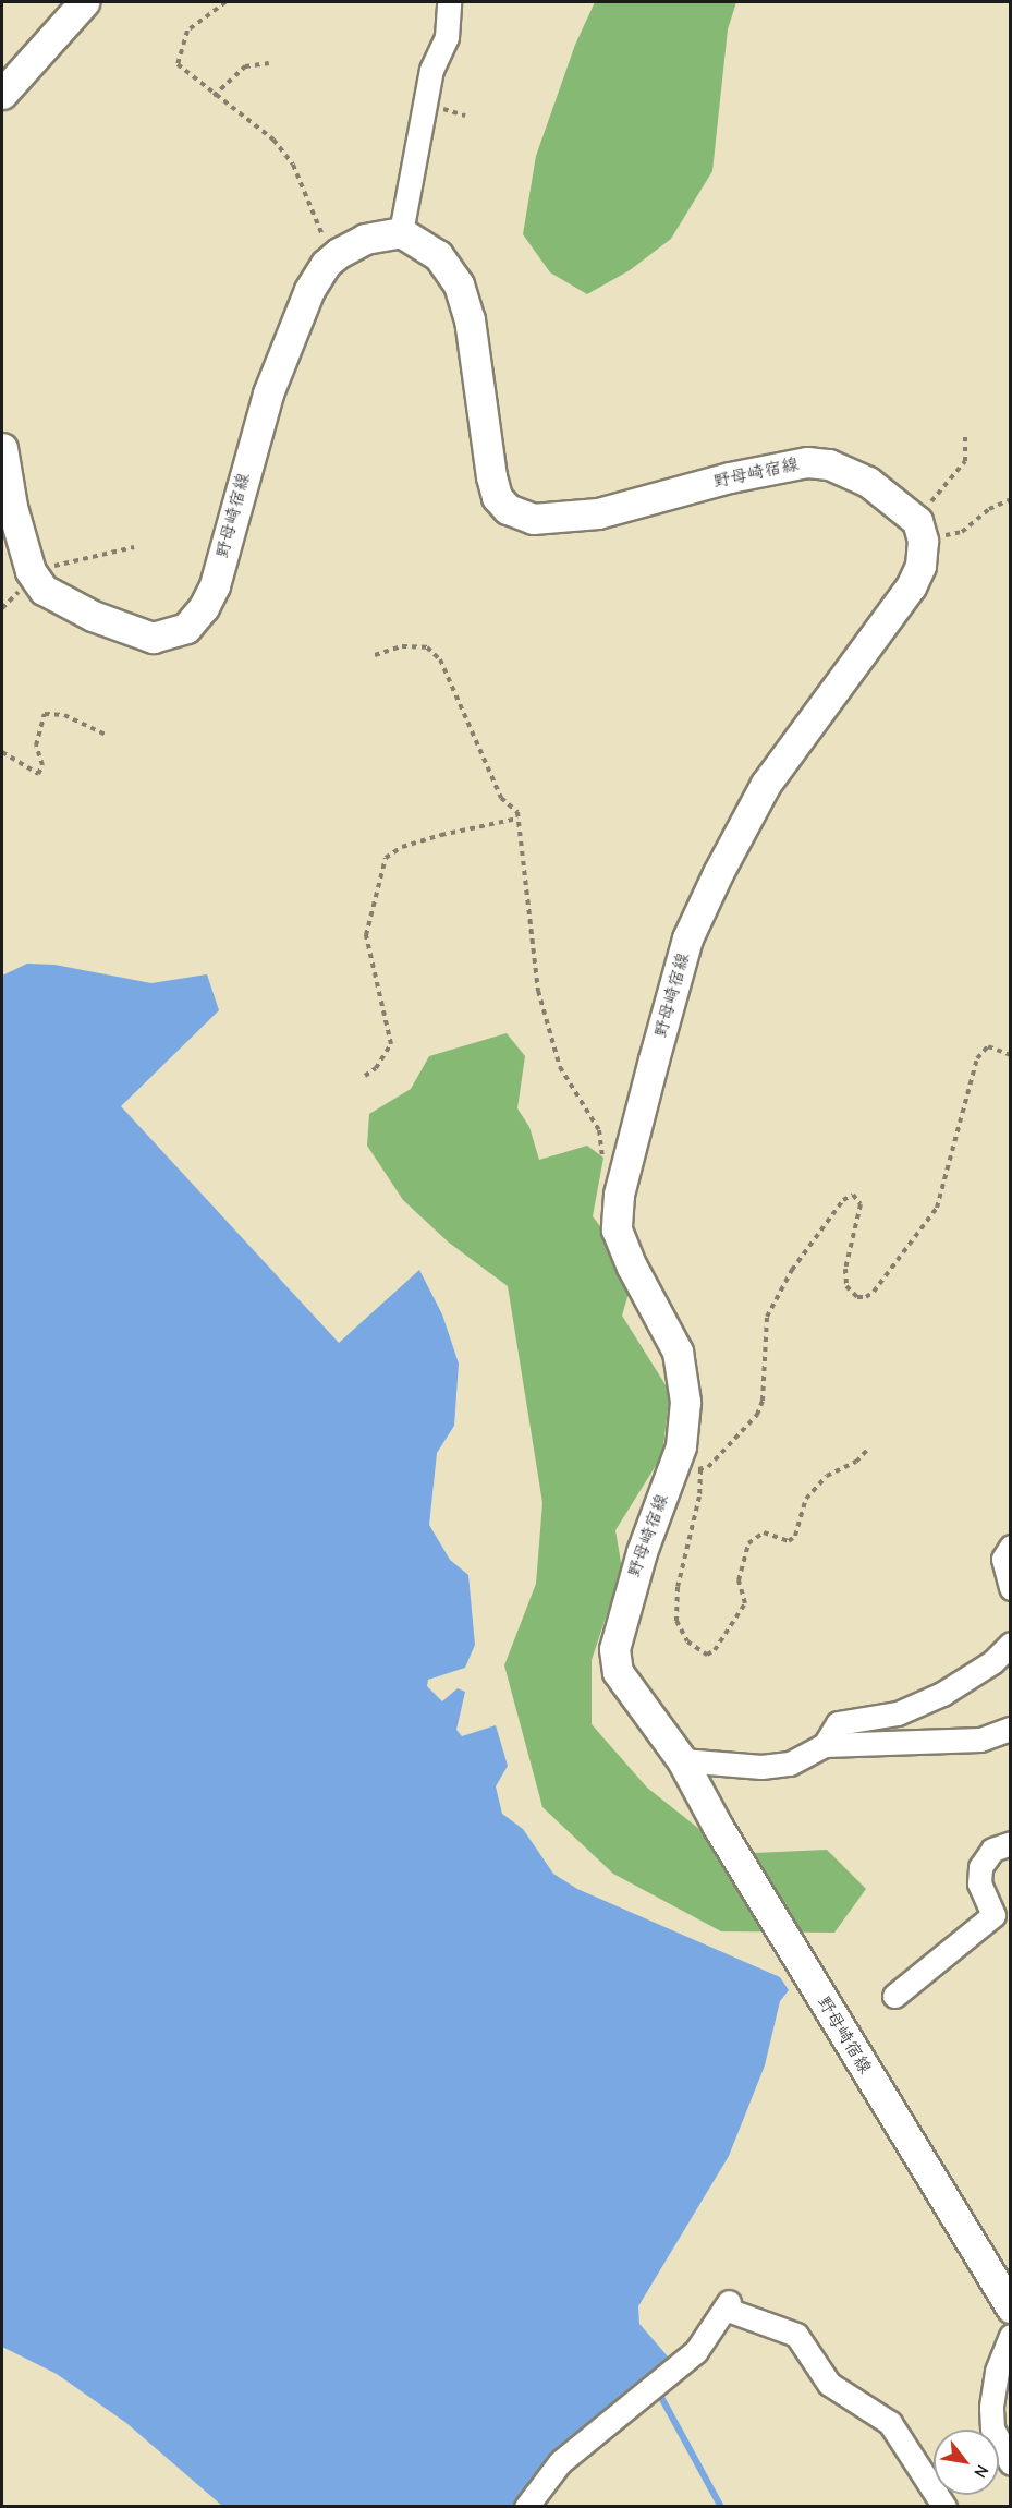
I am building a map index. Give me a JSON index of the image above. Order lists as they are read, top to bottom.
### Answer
{
  "streets": {
    "main road": ["野母崎宿線"]
  },
  "north": "bottom right"
}
